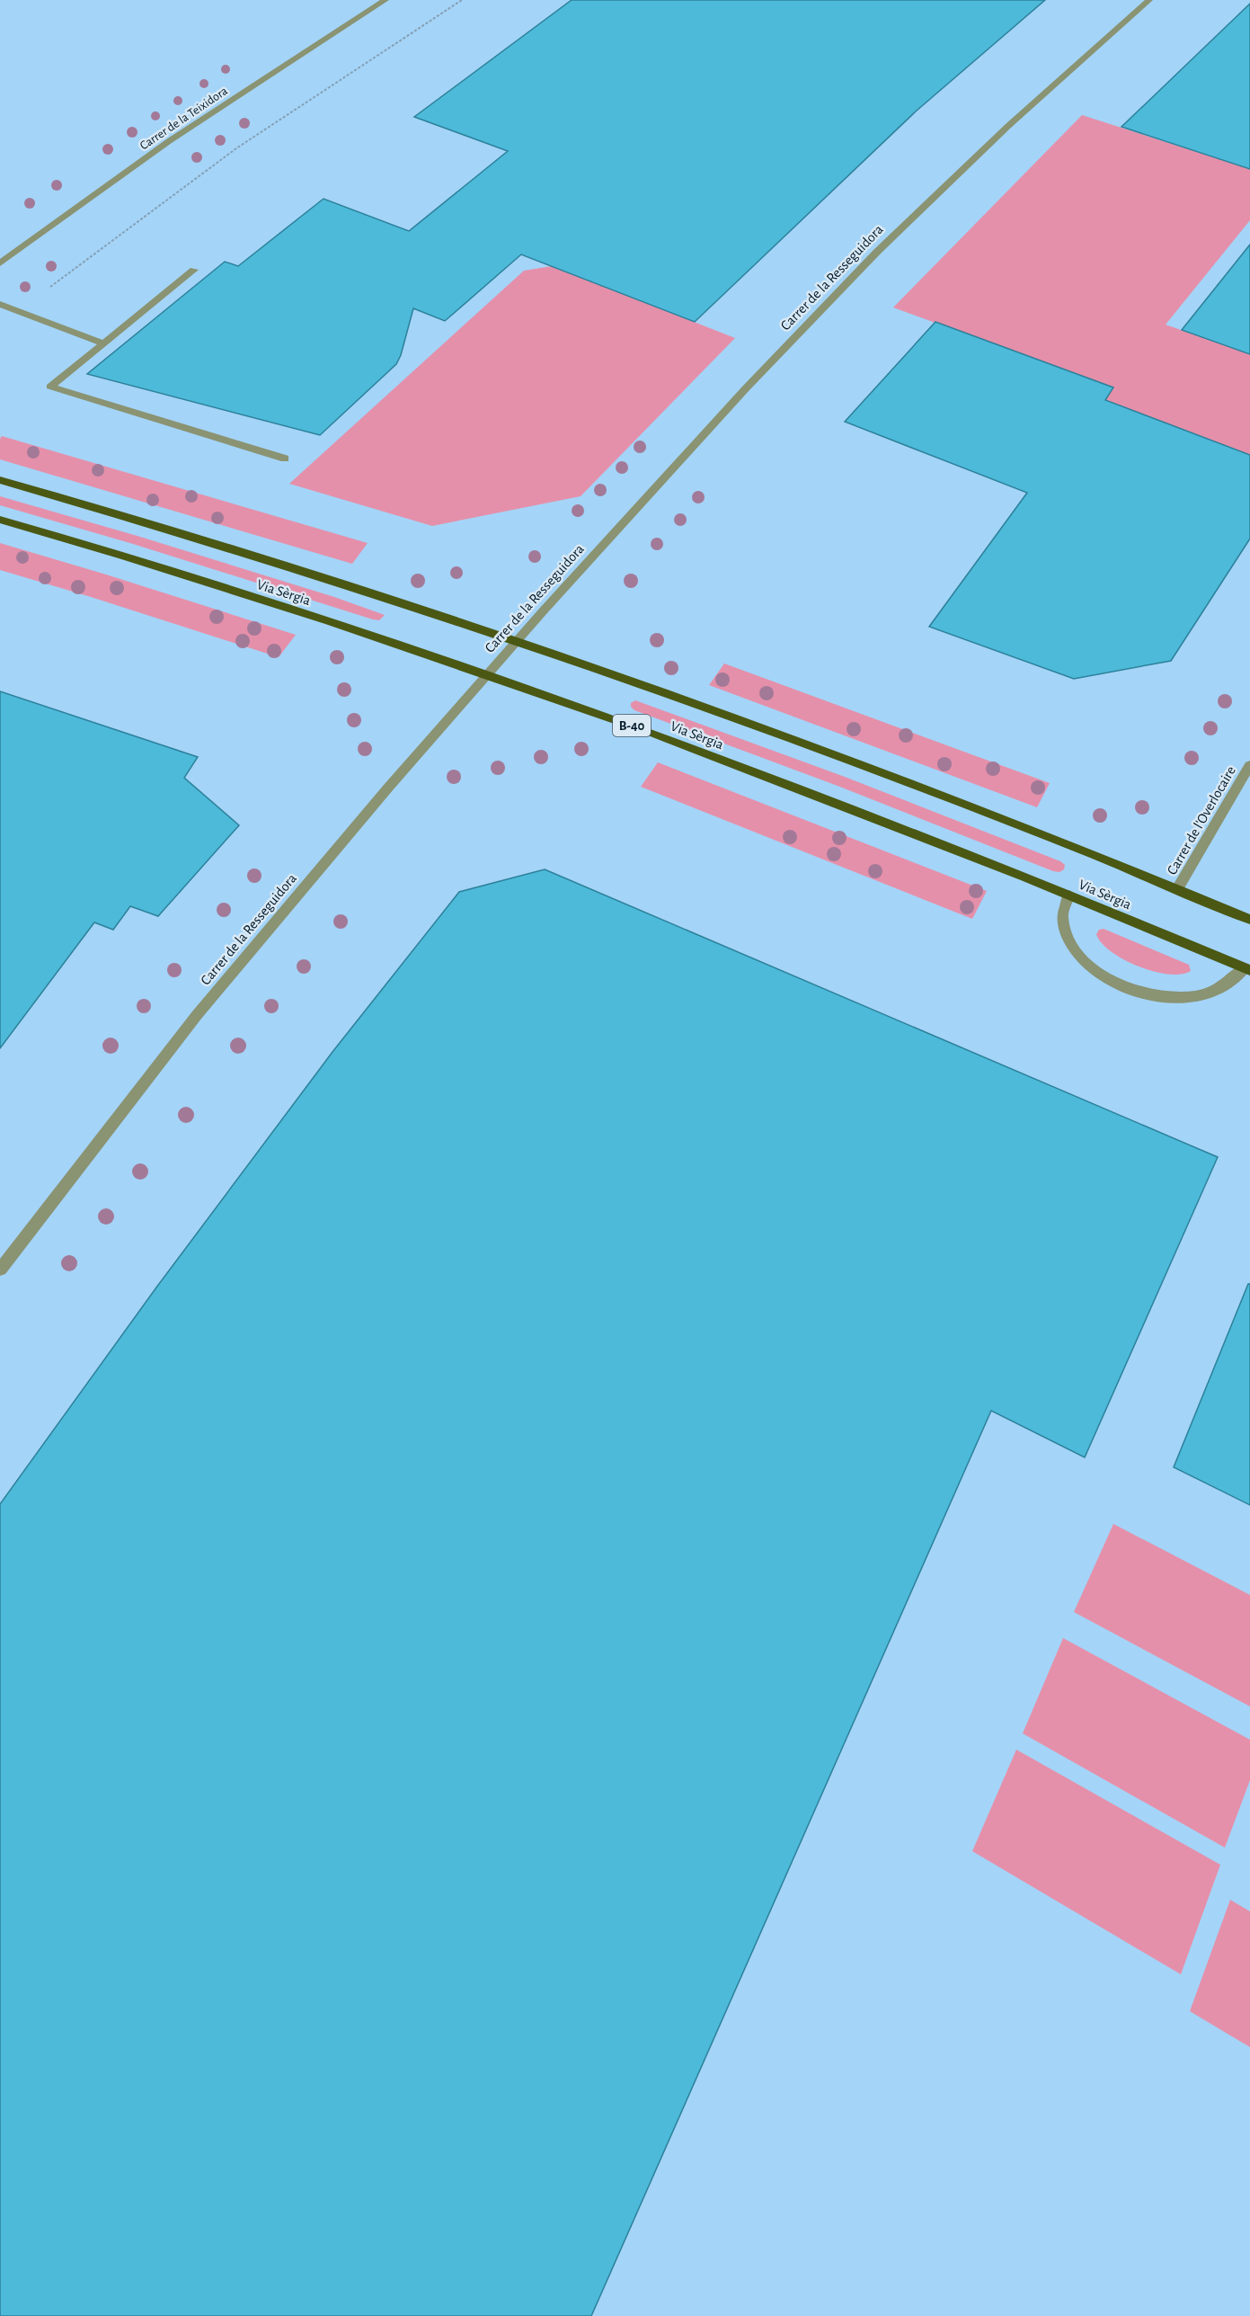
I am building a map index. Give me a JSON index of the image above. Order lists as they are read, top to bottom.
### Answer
{
  "streets": {
    "main road": ["Via Sèrgia", "B-40"],
    "street": ["Carrer de la Teixidora", "Carrer de la Resseguidora", "Carrer de l'Overlocaire"]
  },
  "crossings": [
    ["Carrer de la Resseguidora", "Via Sèrgia"],
    ["Via Sèrgia", "Carrer de l'Overlocaire"]
  ]
}
